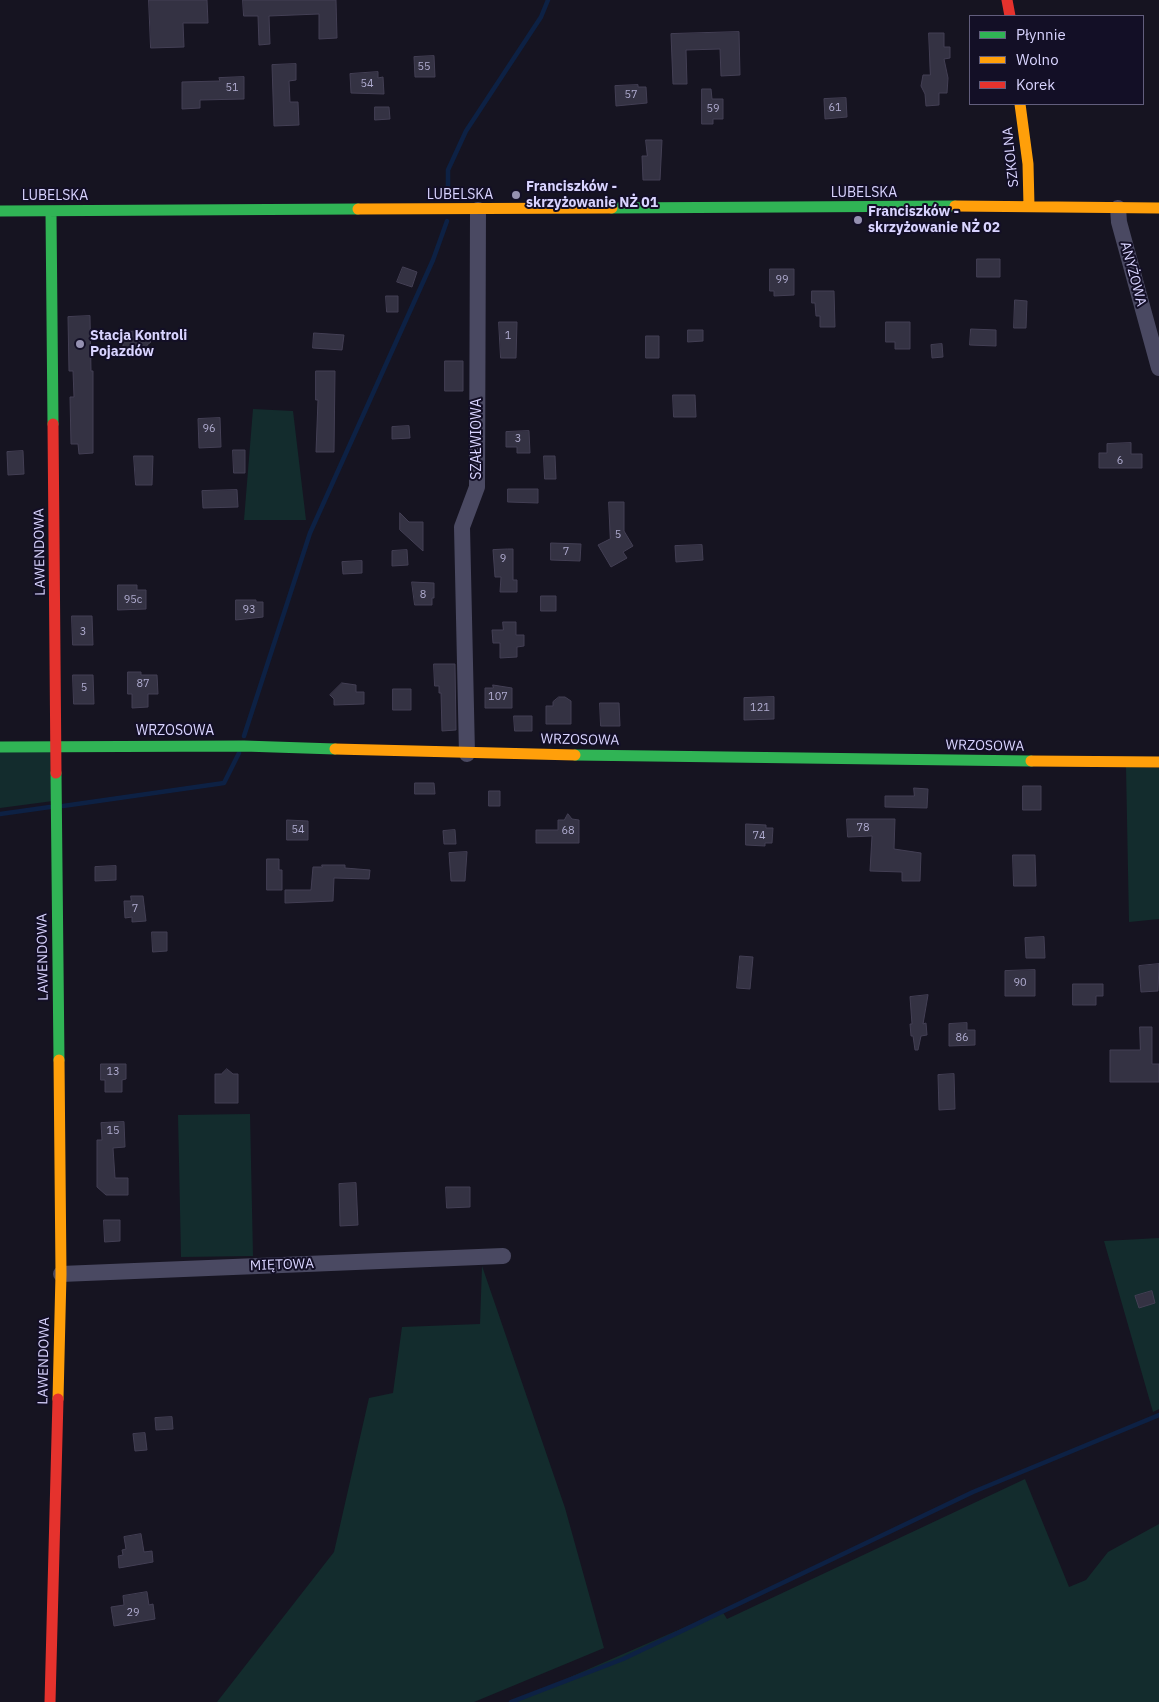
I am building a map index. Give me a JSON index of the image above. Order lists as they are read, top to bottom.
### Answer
{
  "streets": {
    "street": [
      "SZKOLNA",
      "LUBELSKA",
      "ANYŻOWA",
      "SZAŁWIOWA",
      "LAWENDOWA",
      "WRZOSOWA",
      "MIĘTOWA"
    ]
  },
  "crossings": [
    ["SZKOLNA", "LUBELSKA"],
    ["LUBELSKA", "ANYŻOWA"],
    ["LUBELSKA", "SZAŁWIOWA"],
    ["LUBELSKA", "LAWENDOWA"],
    ["SZAŁWIOWA", "WRZOSOWA"],
    ["LAWENDOWA", "WRZOSOWA"],
    ["LAWENDOWA", "MIĘTOWA"]
  ],
  "places": ["Franciszków - skrzyżowanie NŻ 01", "Franciszków - skrzyżowanie NŻ 02", "Stacja Kontroli Pojazdów"],
  "house_numbers": [
    "55",
    "54",
    "51",
    "57",
    "61",
    "59",
    "99",
    "1",
    "96",
    "3",
    "6",
    "5",
    "7",
    "9",
    "8",
    "95c",
    "93",
    "3",
    "87",
    "5",
    "107",
    "121",
    "78",
    "54",
    "68",
    "74",
    "7",
    "90",
    "86",
    "13",
    "15",
    "29"
  ],
  "legend": ["Płynnie", "Wolno", "Korek"]
}
